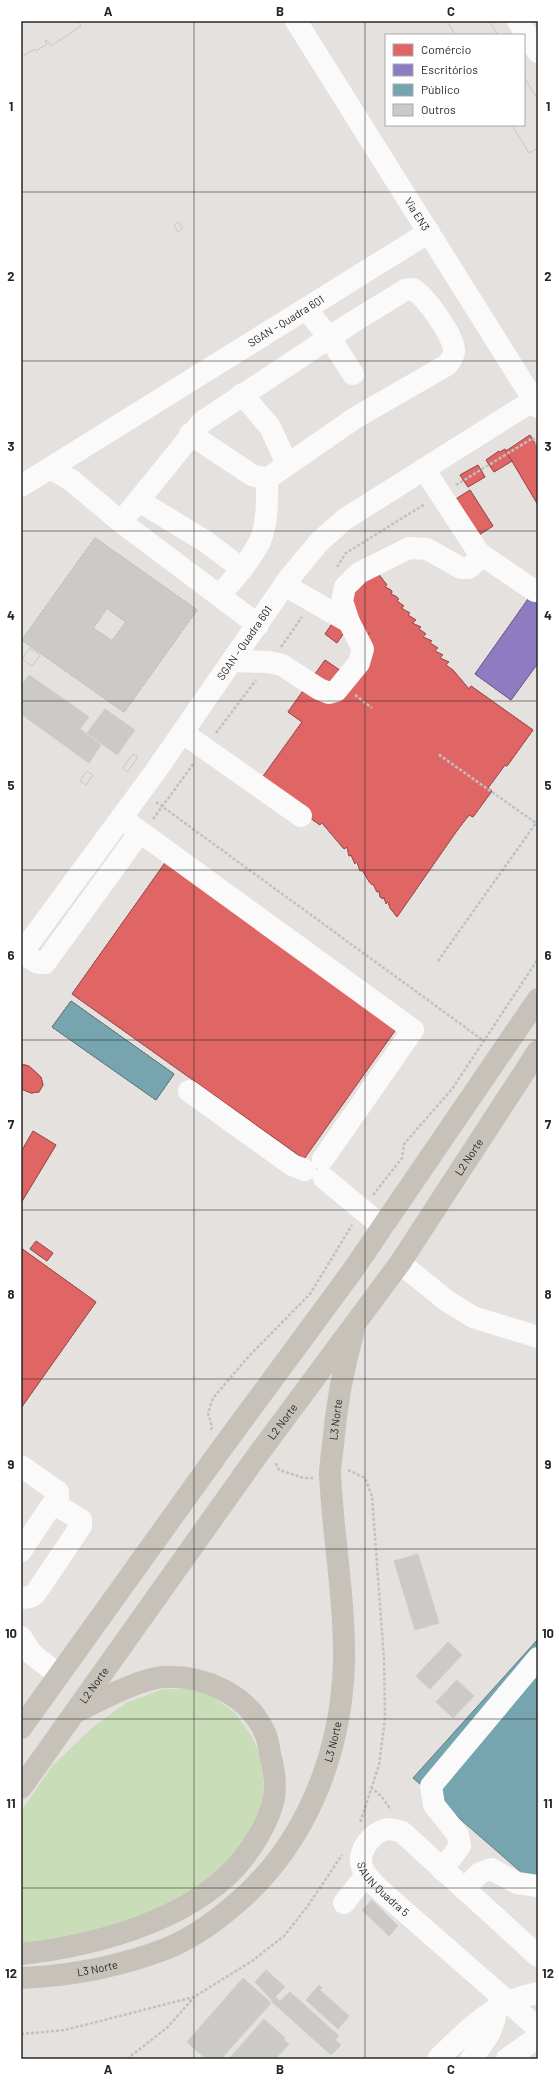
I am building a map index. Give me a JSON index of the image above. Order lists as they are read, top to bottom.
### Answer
{
  "streets": {
    "main road": ["L2 Norte", "L3 Norte"],
    "street": ["Via EN3", "SGAN - Quadra 601", "SAUN Quadra 5"]
  },
  "crossings": [
    ["Via EN3", "SGAN - Quadra 601"],
    ["L2 Norte", "L3 Norte"]
  ],
  "legend": [
    "Comércio",
    "Escritórios",
    "Público",
    "Outros"
  ],
  "grid": {
    "columns": ["A", "B", "C"],
    "rows": [
      "1",
      "2",
      "3",
      "4",
      "5",
      "6",
      "7",
      "8",
      "9",
      "10",
      "11",
      "12"
    ]
  }
}
